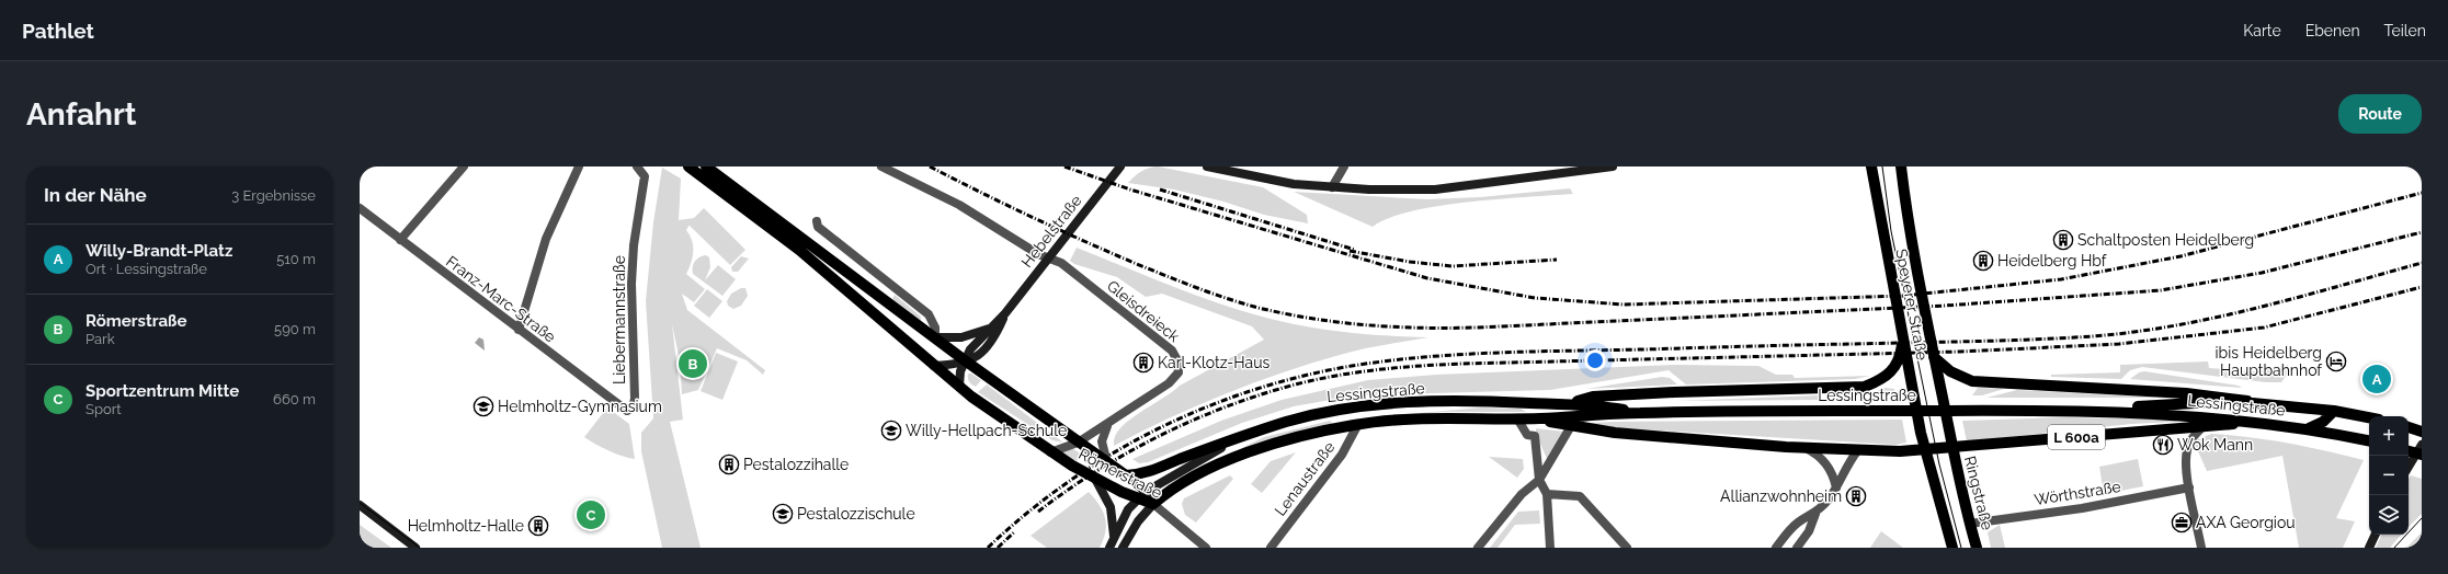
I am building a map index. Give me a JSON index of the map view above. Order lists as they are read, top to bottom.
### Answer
{
  "streets": {
    "main road": [
      "Hebelstraße",
      "Speyerer Straße",
      "Lessingstraße",
      "L 600a",
      "Römerstraße",
      "Ringstraße"
    ],
    "street": [
      "Franz-Marc-Straße",
      "Gleisdreieck",
      "Liebermannstraße",
      "Lenaustraße",
      "Wörthstraße"
    ]
  },
  "crossings": [
    ["Hebelstraße", "Gleisdreieck"],
    ["Hebelstraße", "Römerstraße"],
    ["Franz-Marc-Straße", "Liebermannstraße"],
    ["Speyerer Straße", "L 600a"],
    ["Speyerer Straße", "Ringstraße"],
    ["Gleisdreieck", "Römerstraße"],
    ["Lessingstraße", "L 600a"],
    ["Lessingstraße", "Römerstraße"],
    ["Lessingstraße", "Lenaustraße"],
    ["L 600a", "Ringstraße"],
    ["Ringstraße", "Wörthstraße"]
  ],
  "places": {
    "building": [
      "Schaltposten Heidelberg",
      "Heidelberg Hbf",
      "Karl-Klotz-Haus",
      "Pestalozzihalle",
      "Allianzwohnheim",
      "Helmholtz-Halle"
    ],
    "hotel": ["ibis Heidelberg Hauptbahnhof"],
    "school or university": ["Helmholtz-Gymnasium", "Willy-Hellpach-Schule", "Pestalozzischule"],
    "restaurant": ["Wok Mann"],
    "office": ["AXA Georgiou"]
  },
  "page": {
    "header": "Pathlet",
    "nav": ["Karte", "Ebenen", "Teilen"],
    "buttons": "Route",
    "title": "Anfahrt",
    "heading": ["In der Nähe", "3 Ergebnisse"],
    "list": [
      {
        "mark": "A",
        "name": "Willy-Brandt-Platz",
        "note": "Ort · Lessingstraße",
        "value": "510 m"
      },
      {
        "mark": "B",
        "name": "Römerstraße",
        "note": "Park",
        "value": "590 m"
      },
      {
        "mark": "C",
        "name": "Sportzentrum Mitte",
        "note": "Sport",
        "value": "660 m"
      }
    ],
    "pins": ["B", "A", "C"],
    "map_buttons": ["+", "−"]
  }
}
